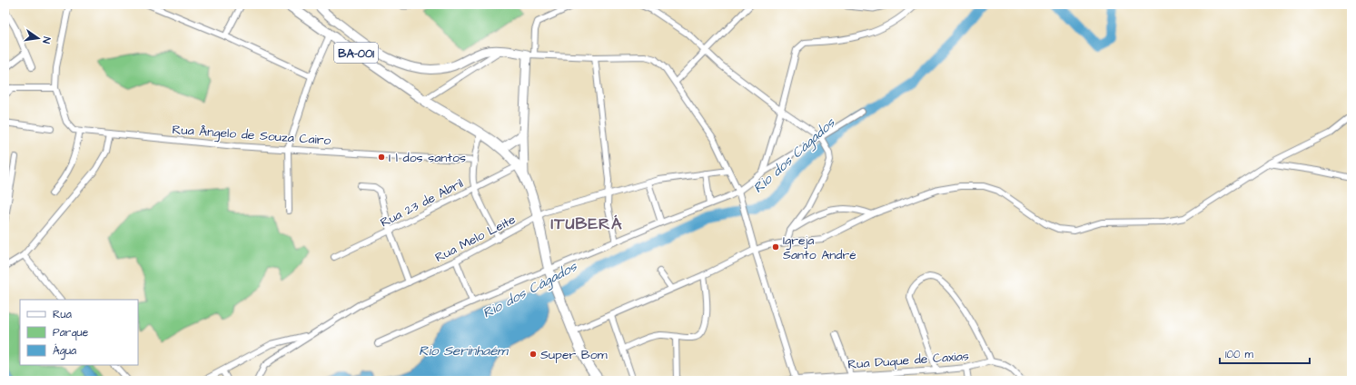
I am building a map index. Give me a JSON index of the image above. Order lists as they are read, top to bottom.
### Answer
{
  "streets": {
    "main road": ["BA-001"],
    "street": [
      "Rua Ângelo de Souza Cairo",
      "Rua 23 de Abril",
      "Rua Melo Leite",
      "Rua Duque de Caxias"
    ]
  },
  "crossings": [
    ["BA-001", "Rua 23 de Abril"],
    ["BA-001", "Rua Melo Leite"]
  ],
  "districts": ["ITUBERÁ"],
  "water": ["Rio dos Cágados", "Rio Serinhaém"],
  "places": ["I l dos santos", "Igreja Santo André", "Super Bom"],
  "legend": ["Rua", "Parque", "Água"],
  "scale_bar": "100 m",
  "north": "right"
}
